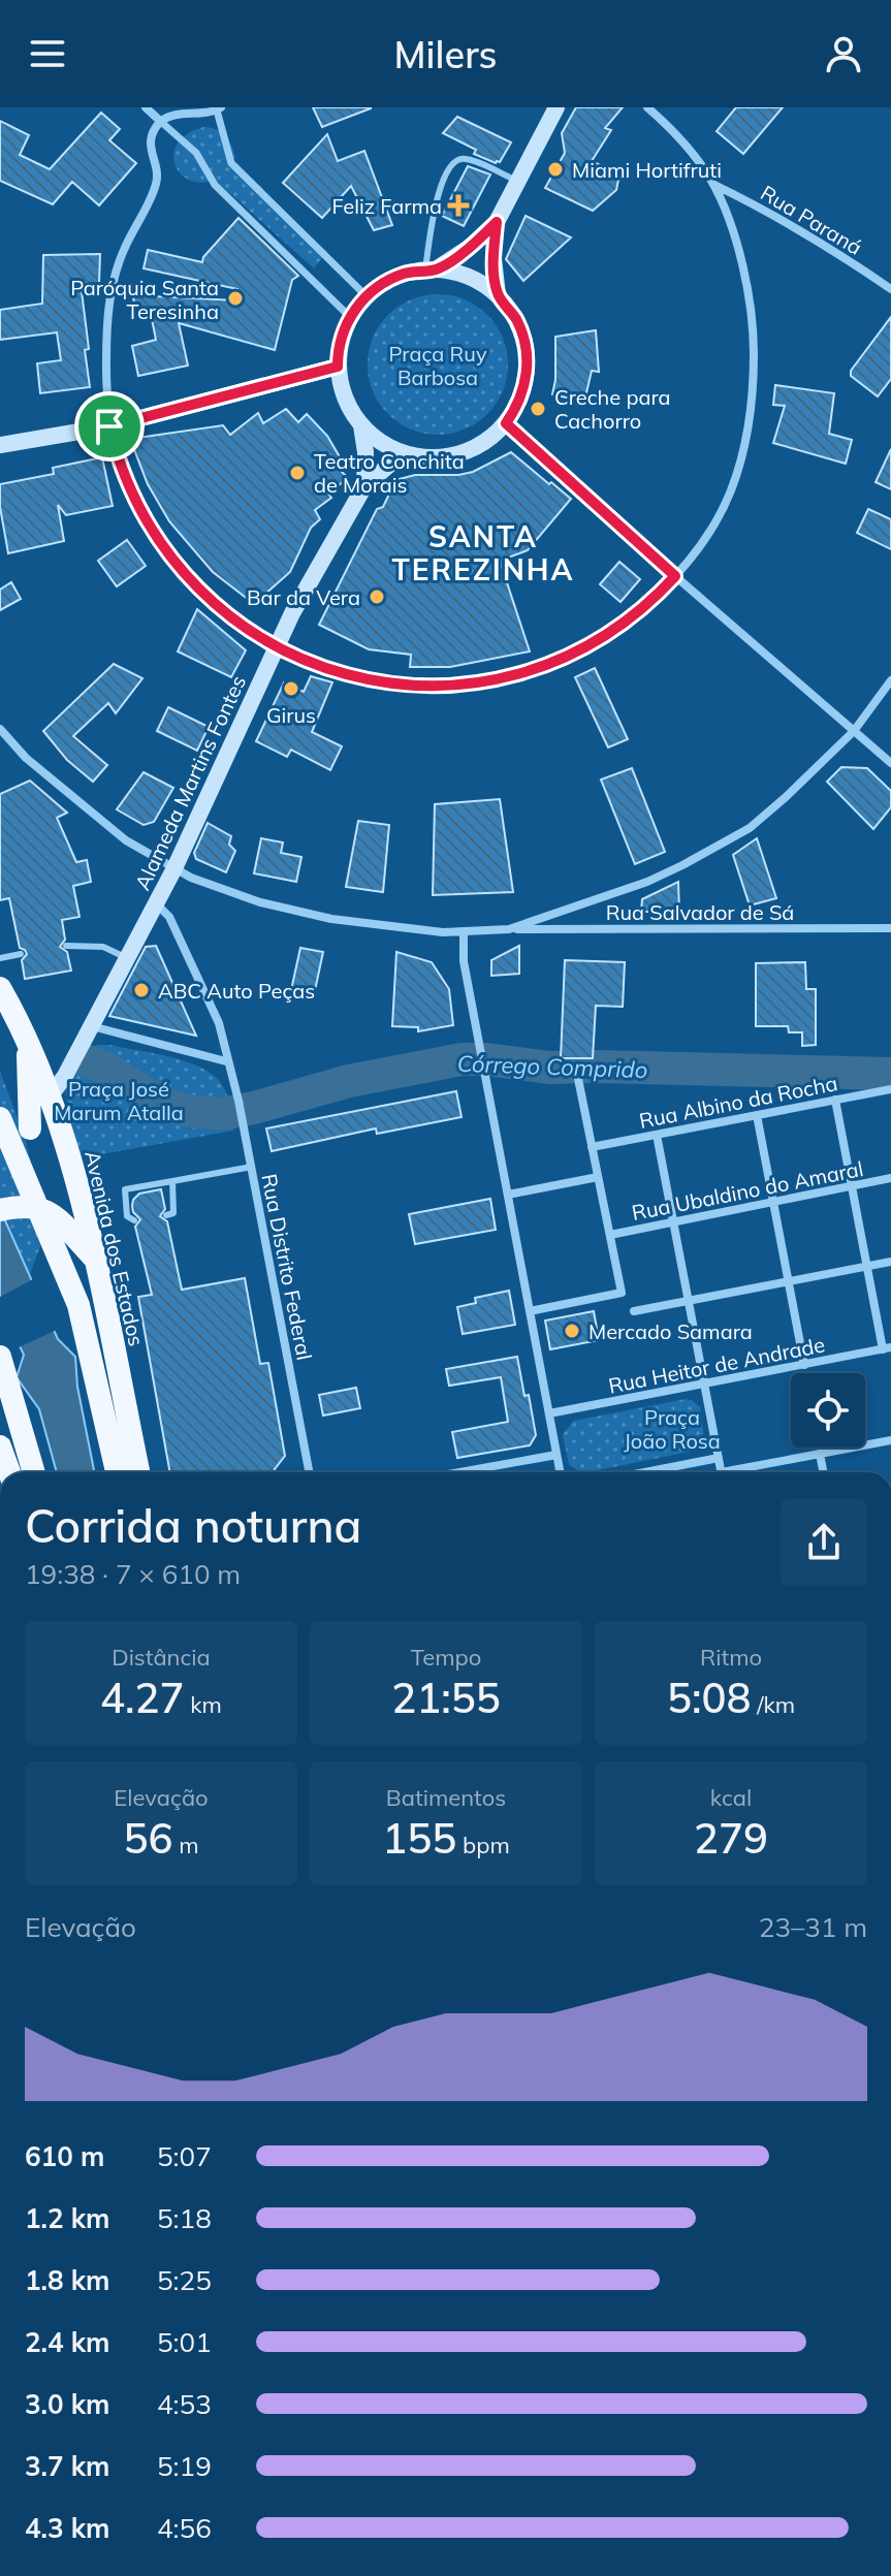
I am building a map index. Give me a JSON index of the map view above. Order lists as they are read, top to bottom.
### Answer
{
  "streets": {
    "highway": ["Avenida dos Estados"],
    "main road": ["Alameda Martins Fontes"],
    "street": [
      "Rua Paraná",
      "Rua Salvador de Sá",
      "Rua Albino da Rocha",
      "Rua Ubaldino do Amaral",
      "Rua Distrito Federal",
      "Rua Heitor de Andrade"
    ]
  },
  "crossings": [
    ["Alameda Martins Fontes", "Avenida dos Estados"],
    ["Alameda Martins Fontes", "Rua Distrito Federal"]
  ],
  "districts": ["SANTA TEREZINHA"],
  "water": ["Córrego Comprido"],
  "parks": ["Praça Ruy Barbosa", "Praça José Marum Atalla", "Praça João Rosa"],
  "places": {
    "other": [
      "Miami Hortifruti",
      "Paróquia Santa Teresinha",
      "Creche para Cachorro",
      "Teatro Conchita de Morais",
      "Bar da Vera",
      "Girus",
      "ABC Auto Peças",
      "Mercado Samara"
    ],
    "health": ["Feliz Farma"]
  },
  "page": {
    "header": "Milers",
    "heading": ["Corrida noturna", "19:38 · 7 × 610 m"],
    "stats": [
      ["Distância", "4.27 km"],
      ["Tempo", "21:55"],
      ["Ritmo", "5:08 /km"],
      ["Elevação", "56 m"],
      ["Batimentos", "155 bpm"],
      ["kcal", "279"]
    ],
    "chart": ["Elevação", "23–31 m"],
    "list": [
      {
        "name": "610 m",
        "note": "5:07"
      },
      {
        "name": "1.2 km",
        "note": "5:18"
      },
      {
        "name": "1.8 km",
        "note": "5:25"
      },
      {
        "name": "2.4 km",
        "note": "5:01"
      },
      {
        "name": "3.0 km",
        "note": "4:53"
      },
      {
        "name": "3.7 km",
        "note": "5:19"
      },
      {
        "name": "4.3 km",
        "note": "4:56"
      }
    ]
  }
}
